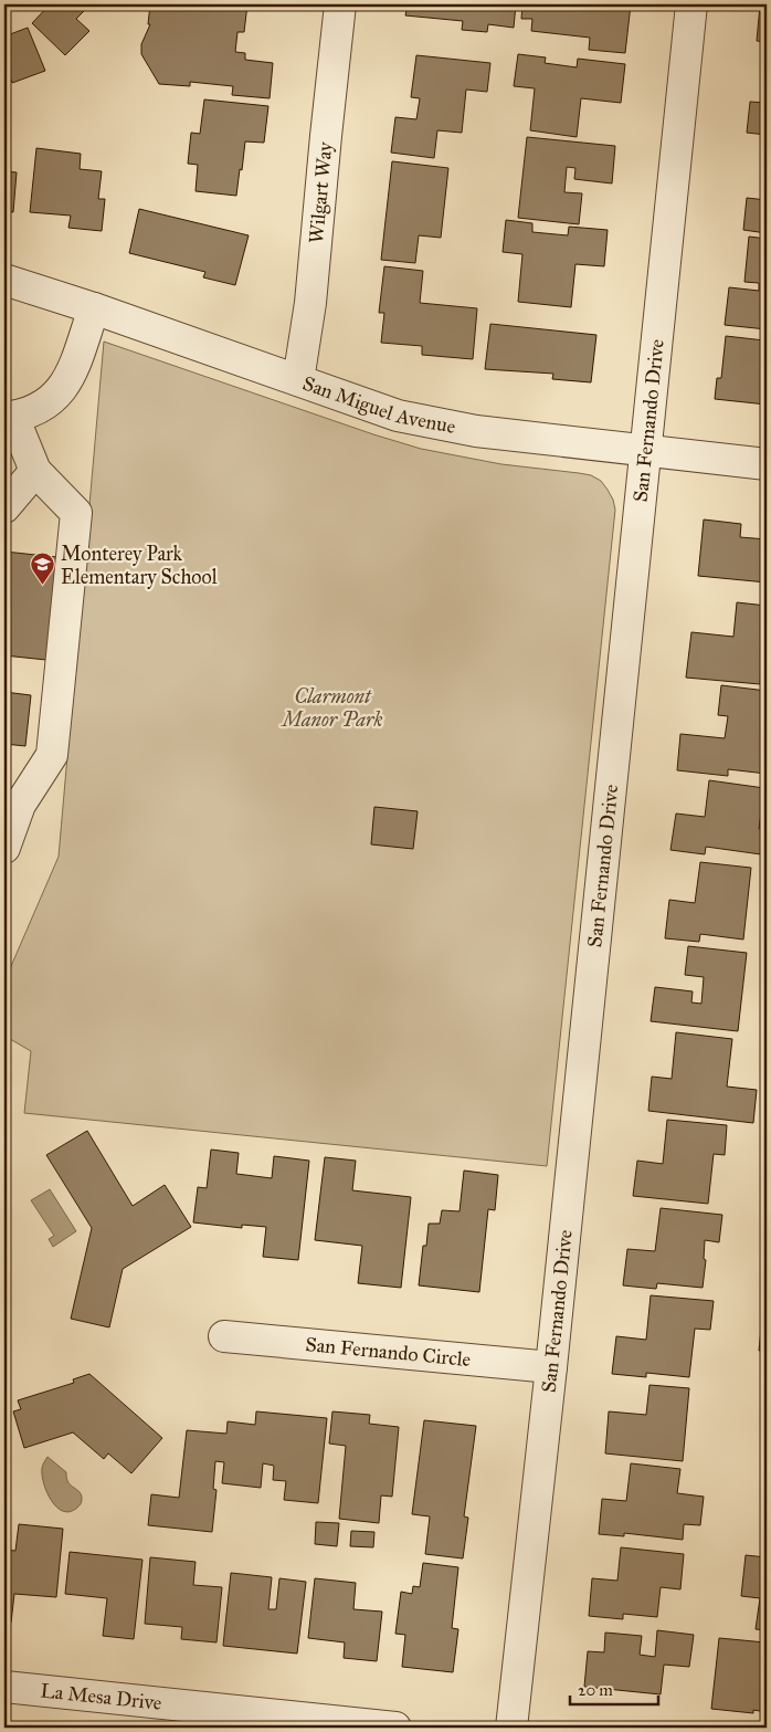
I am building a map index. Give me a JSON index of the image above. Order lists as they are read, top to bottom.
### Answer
{
  "streets": {
    "street": [
      "Wilgart Way",
      "San Miguel Avenue",
      "San Fernando Drive",
      "San Fernando Circle",
      "La Mesa Drive"
    ]
  },
  "crossings": [
    ["Wilgart Way", "San Miguel Avenue"],
    ["San Miguel Avenue", "San Fernando Drive"],
    ["San Fernando Drive", "San Fernando Circle"]
  ],
  "parks": ["Clarmont Manor Park"],
  "places": {
    "school or university": ["Monterey Park Elementary School"]
  },
  "scale_bar": "20 m"
}
